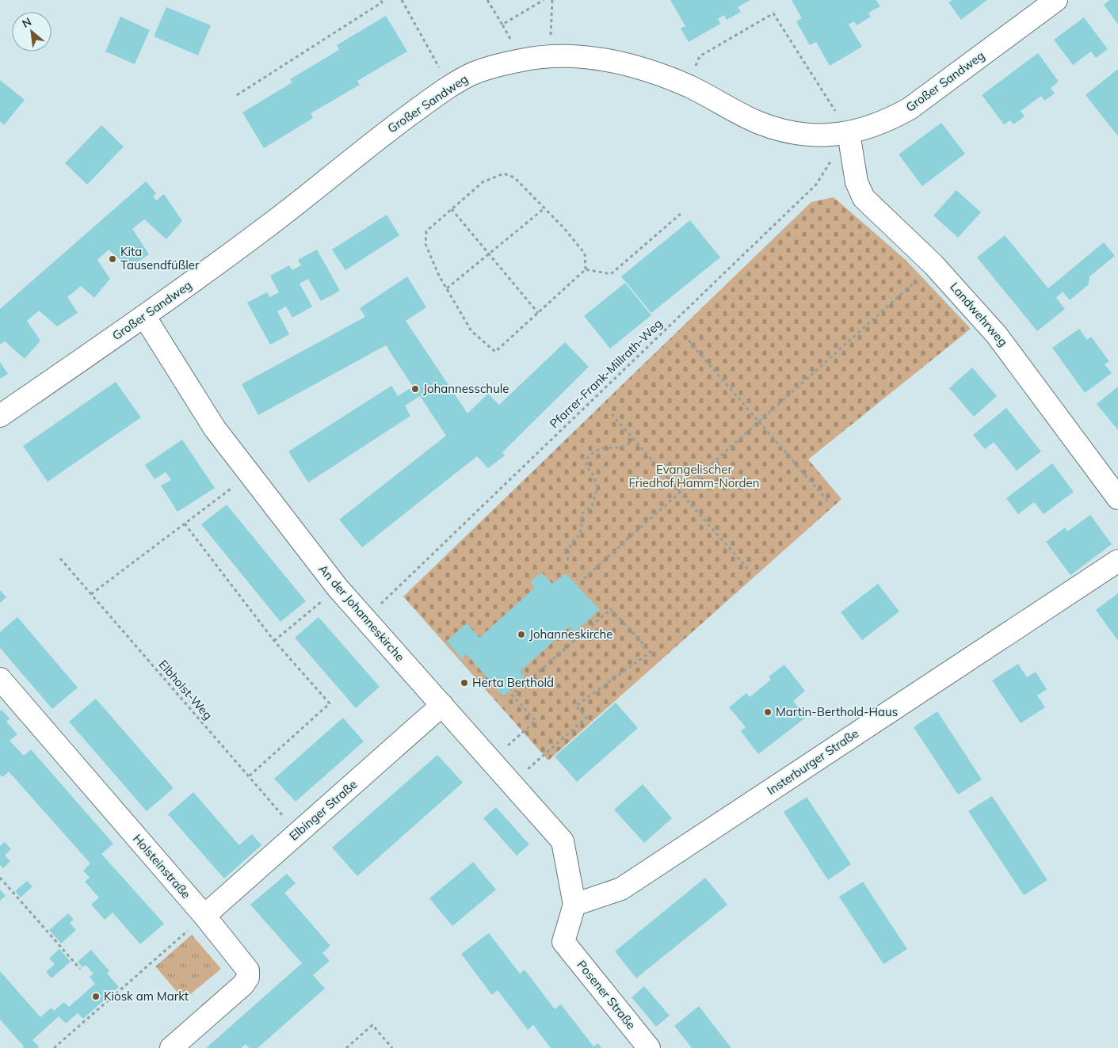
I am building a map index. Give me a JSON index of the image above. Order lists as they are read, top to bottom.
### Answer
{
  "streets": {
    "street": [
      "Großer Sandweg",
      "Landwehrweg",
      "An der Johanneskirche",
      "Insterburger Straße",
      "Elbinger Straße",
      "Holsteinstraße",
      "Posener Straße"
    ],
    "path": ["Pfarrer-Frank-Millrath-Weg", "Elbholst-Weg"]
  },
  "crossings": [
    ["Großer Sandweg", "Landwehrweg"],
    ["Großer Sandweg", "Pfarrer-Frank-Millrath-Weg"],
    ["Großer Sandweg", "An der Johanneskirche"],
    ["Landwehrweg", "Pfarrer-Frank-Millrath-Weg"],
    ["Pfarrer-Frank-Millrath-Weg", "An der Johanneskirche"],
    ["An der Johanneskirche", "Insterburger Straße"],
    ["An der Johanneskirche", "Elbinger Straße"],
    ["An der Johanneskirche", "Posener Straße"],
    ["Elbholst-Weg", "Elbinger Straße"],
    ["Insterburger Straße", "Posener Straße"],
    ["Elbinger Straße", "Holsteinstraße"]
  ],
  "parks": ["Evangelischer Friedhof Hamm-Norden"],
  "places": [
    "Kita Tausendfüßler",
    "Johannesschule",
    "Johanneskirche",
    "Herta Berthold",
    "Martin-Berthold-Haus",
    "Kiosk am Markt"
  ],
  "north": "top left"
}
